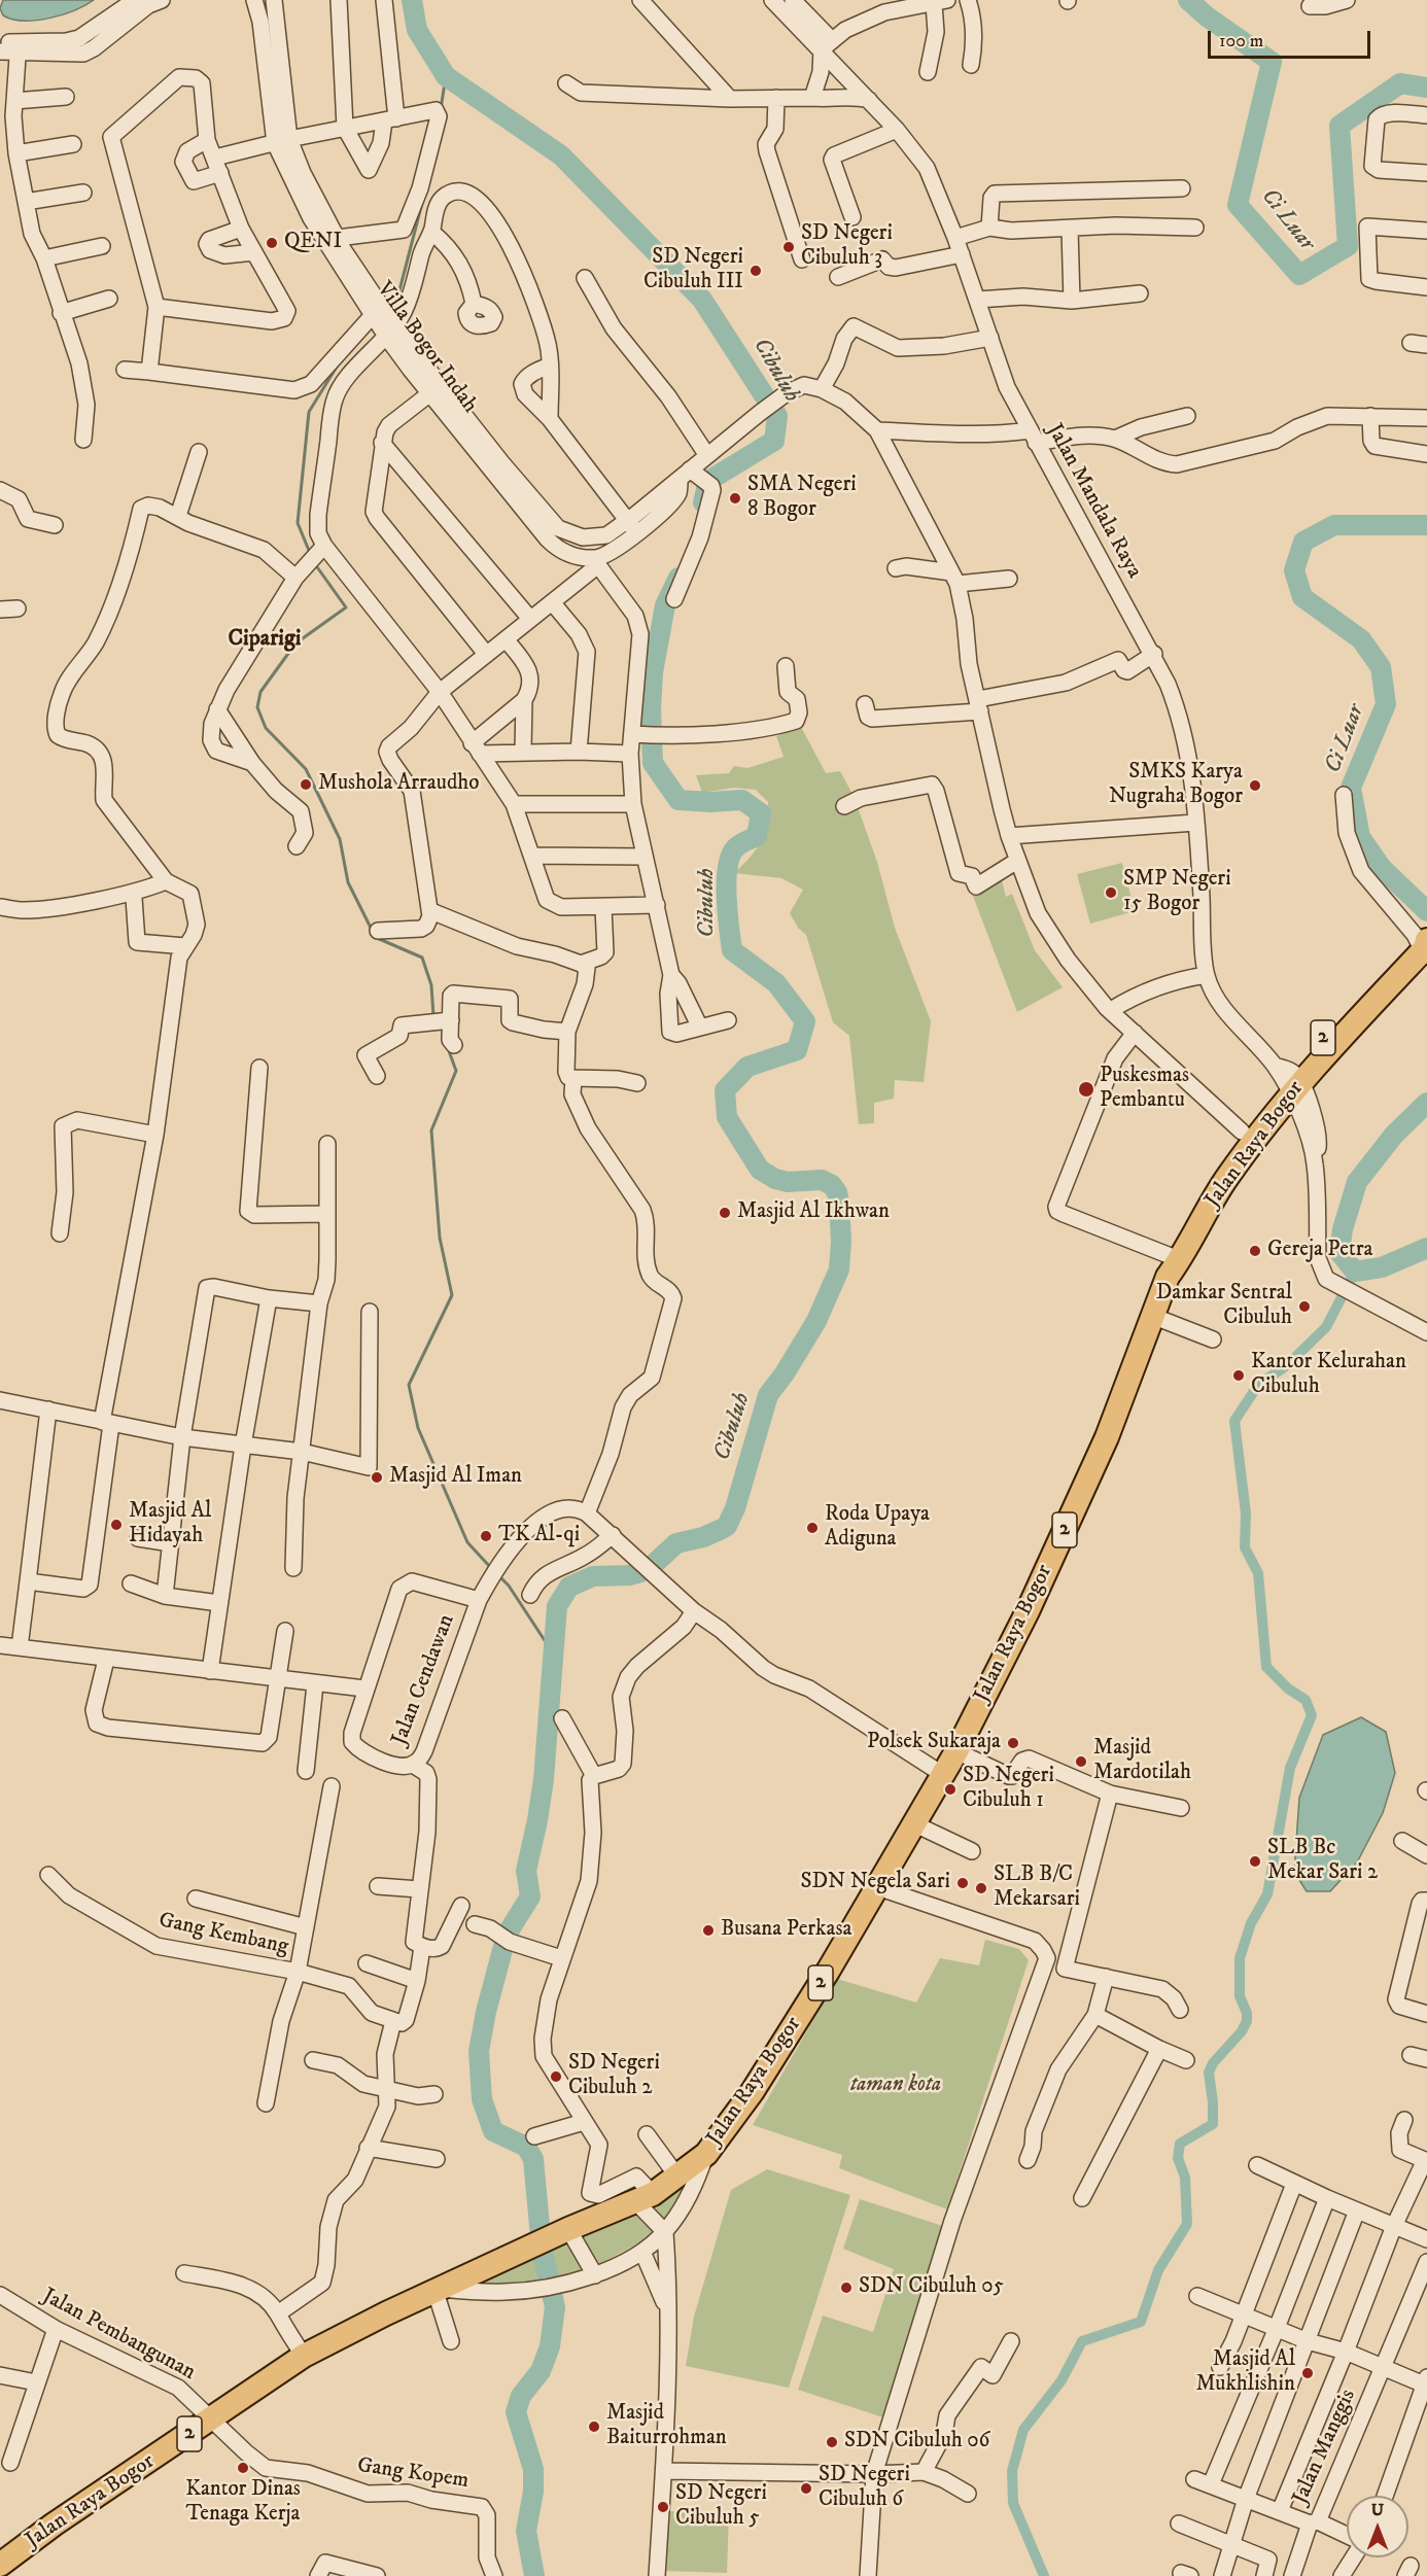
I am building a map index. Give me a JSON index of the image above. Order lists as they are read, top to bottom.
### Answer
{
  "streets": {
    "highway": ["2", "Jalan Raya Bogor"],
    "street": [
      "Villa Bogor Indah",
      "Jalan Mandala Raya",
      "Jalan Cendawan",
      "Gang Kembang",
      "Jalan Pembangunan",
      "Jalan Manggis",
      "Gang Kopem"
    ]
  },
  "crossings": [
    ["Jalan Mandala Raya", "Jalan Raya Bogor"],
    ["Jalan Raya Bogor", "Jalan Pembangunan"],
    ["Jalan Raya Bogor", "Gang Kopem"],
    ["Jalan Pembangunan", "Gang Kopem"]
  ],
  "districts": ["Ciparigi"],
  "water": ["Ci Luar", "Cibuluh"],
  "parks": ["taman kota"],
  "places": [
    "QENI",
    "SD Negeri Cibuluh 3",
    "SD Negeri Cibuluh III",
    "SMA Negeri 8 Bogor",
    "Mushola Arraudho",
    "SMKS Karya Nugraha Bogor",
    "SMP Negeri 15 Bogor",
    "Puskesmas Pembantu",
    "Masjid Al Ikhwan",
    "Gereja Petra",
    "Damkar Sentral Cibuluh",
    "Kantor Kelurahan Cibuluh",
    "Masjid Al Iman",
    "Masjid Al Hidayah",
    "Roda Upaya Adiguna",
    "TK Al-qi",
    "Polsek Sukaraja",
    "Masjid Mardotilah",
    "SD Negeri Cibuluh 1",
    "SLB Bc Mekar Sari 2",
    "SDN Negela Sari",
    "SLB B/C Mekarsari",
    "Busana Perkasa",
    "SD Negeri Cibuluh 2",
    "SDN Cibuluh 05",
    "Masjid Al Mukhlishin",
    "Masjid Baiturrohman",
    "SDN Cibuluh 06",
    "Kantor Dinas Tenaga Kerja",
    "SD Negeri Cibuluh 6",
    "SD Negeri Cibuluh 5"
  ],
  "scale_bar": "100 m",
  "north": "top"
}
